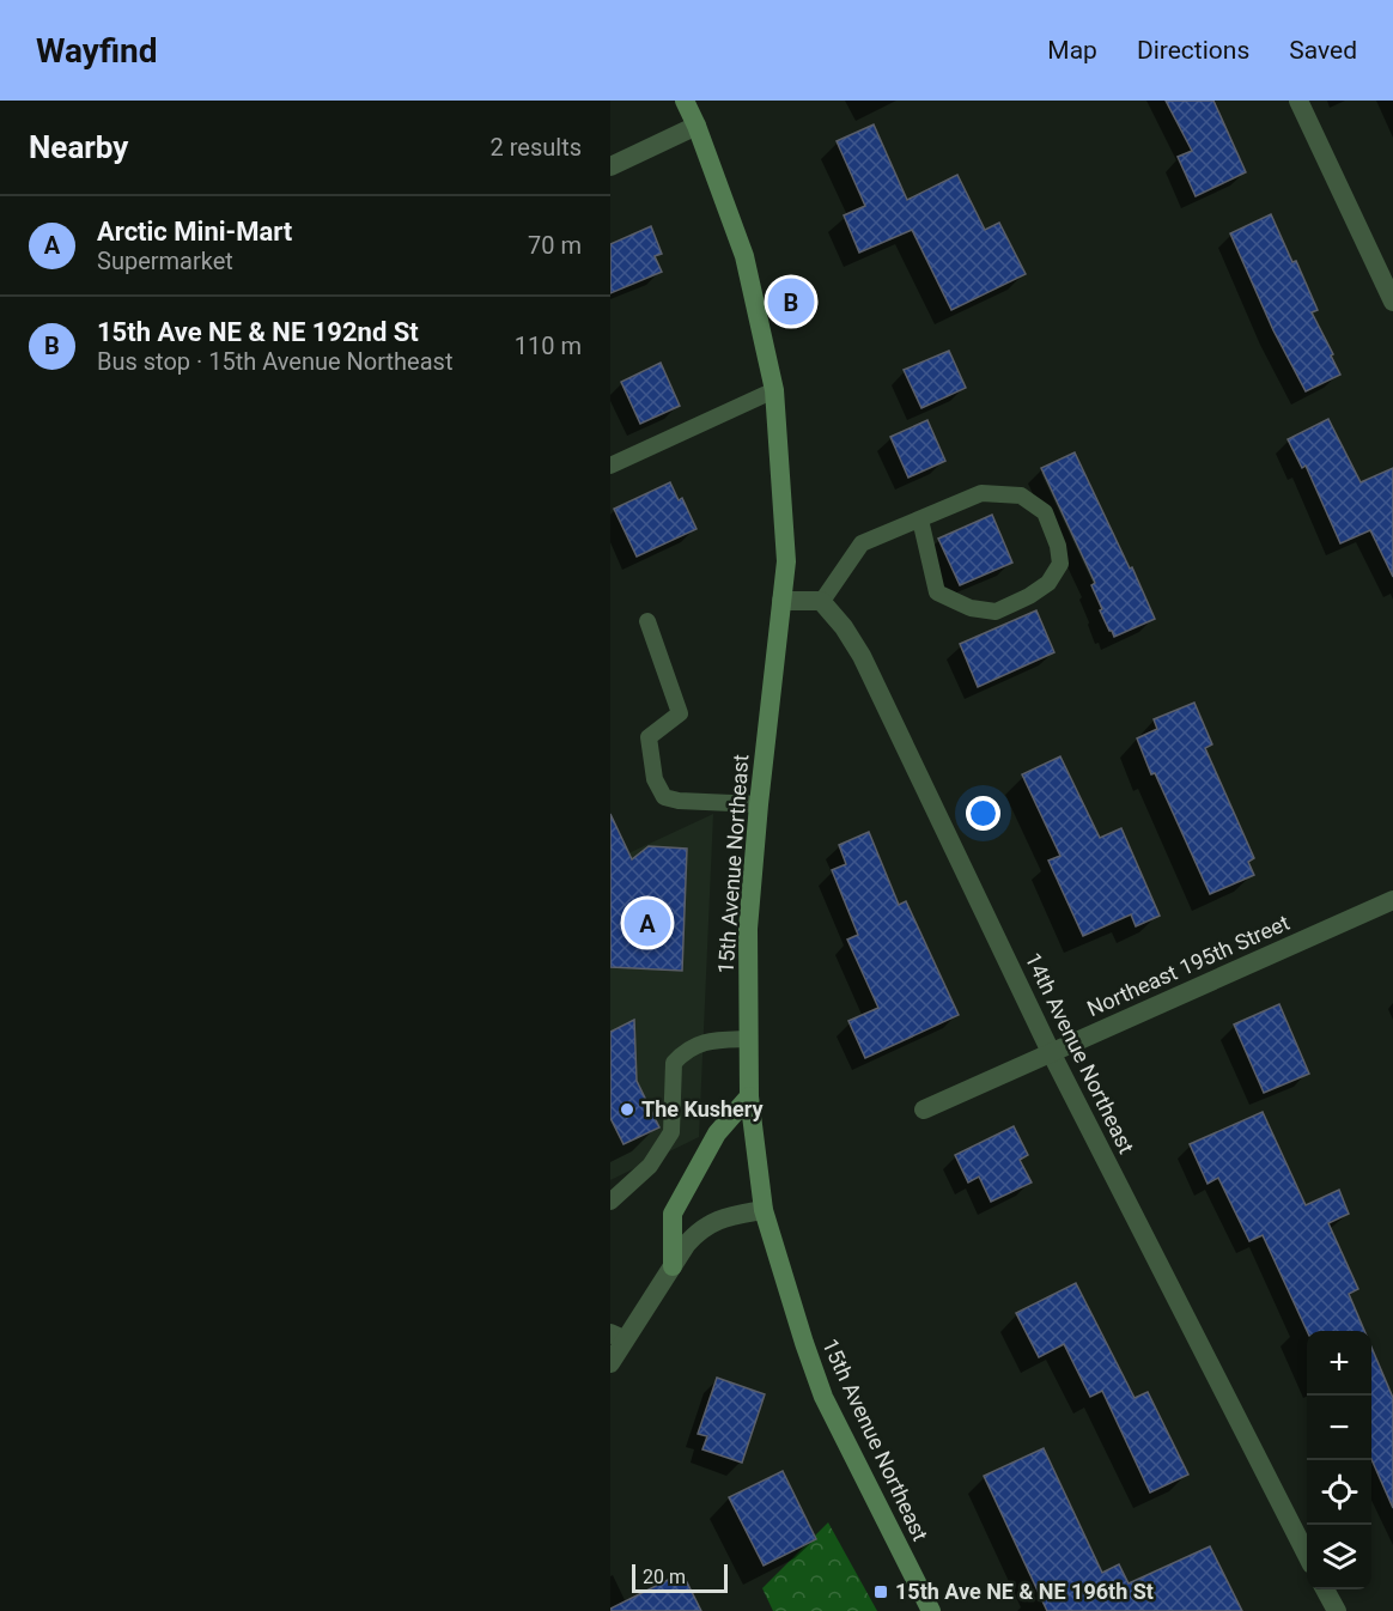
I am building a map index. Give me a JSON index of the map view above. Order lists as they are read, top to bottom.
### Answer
{
  "streets": {
    "main road": ["15th Avenue Northeast"],
    "street": ["Northeast 195th Street", "14th Avenue Northeast"]
  },
  "crossings": [
    ["Northeast 195th Street", "14th Avenue Northeast"]
  ],
  "places": {
    "other": ["The Kushery"],
    "transit": ["15th Ave NE & NE 196th St"]
  },
  "scale_bar": "20 m",
  "page": {
    "header": "Wayfind",
    "nav": ["Map", "Directions", "Saved"],
    "heading": ["Nearby", "2 results"],
    "list": [
      {
        "mark": "A",
        "name": "Arctic Mini-Mart",
        "note": "Supermarket",
        "value": "70 m"
      },
      {
        "mark": "B",
        "name": "15th Ave NE & NE 192nd St",
        "note": "Bus stop · 15th Avenue Northeast",
        "value": "110 m"
      }
    ],
    "pins": ["B", "A"],
    "map_buttons": ["+", "−"],
    "scale": "20 m"
  }
}
